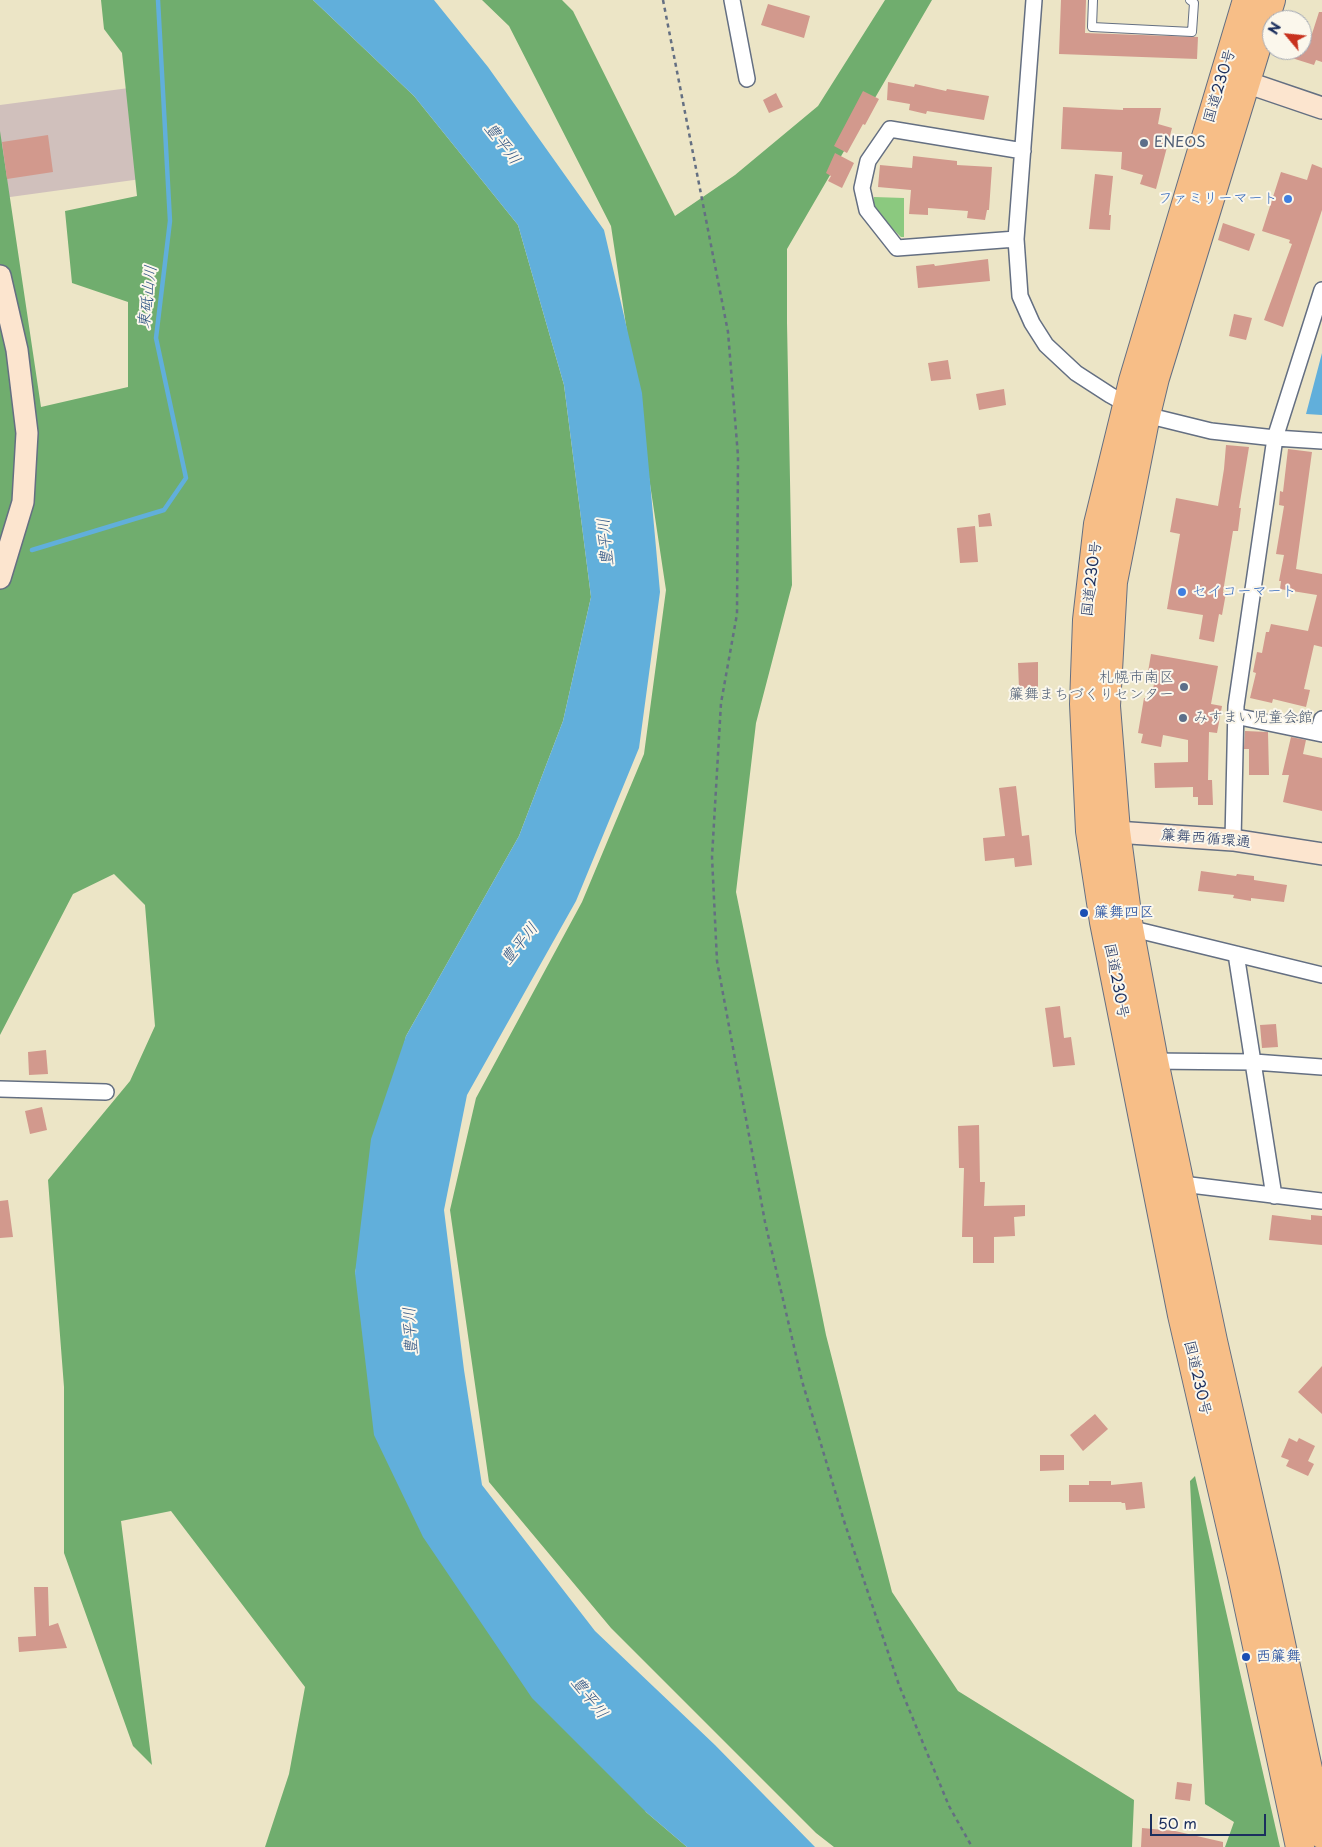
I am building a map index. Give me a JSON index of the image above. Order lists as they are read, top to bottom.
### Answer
{
  "streets": {
    "highway": ["国道230号"],
    "street": ["簾舞西循環通"]
  },
  "crossings": [
    ["国道230号", "簾舞西循環通"]
  ],
  "water": ["豊平川", "東砥山川"],
  "places": [
    "ENEOS",
    "ファミリーマート",
    "セイコーマート",
    "札幌市南区 簾舞まちづくりセンター",
    "みすまい児童会館",
    "簾舞四区",
    "西簾舞"
  ],
  "scale_bar": "50 m",
  "north": "top left"
}
